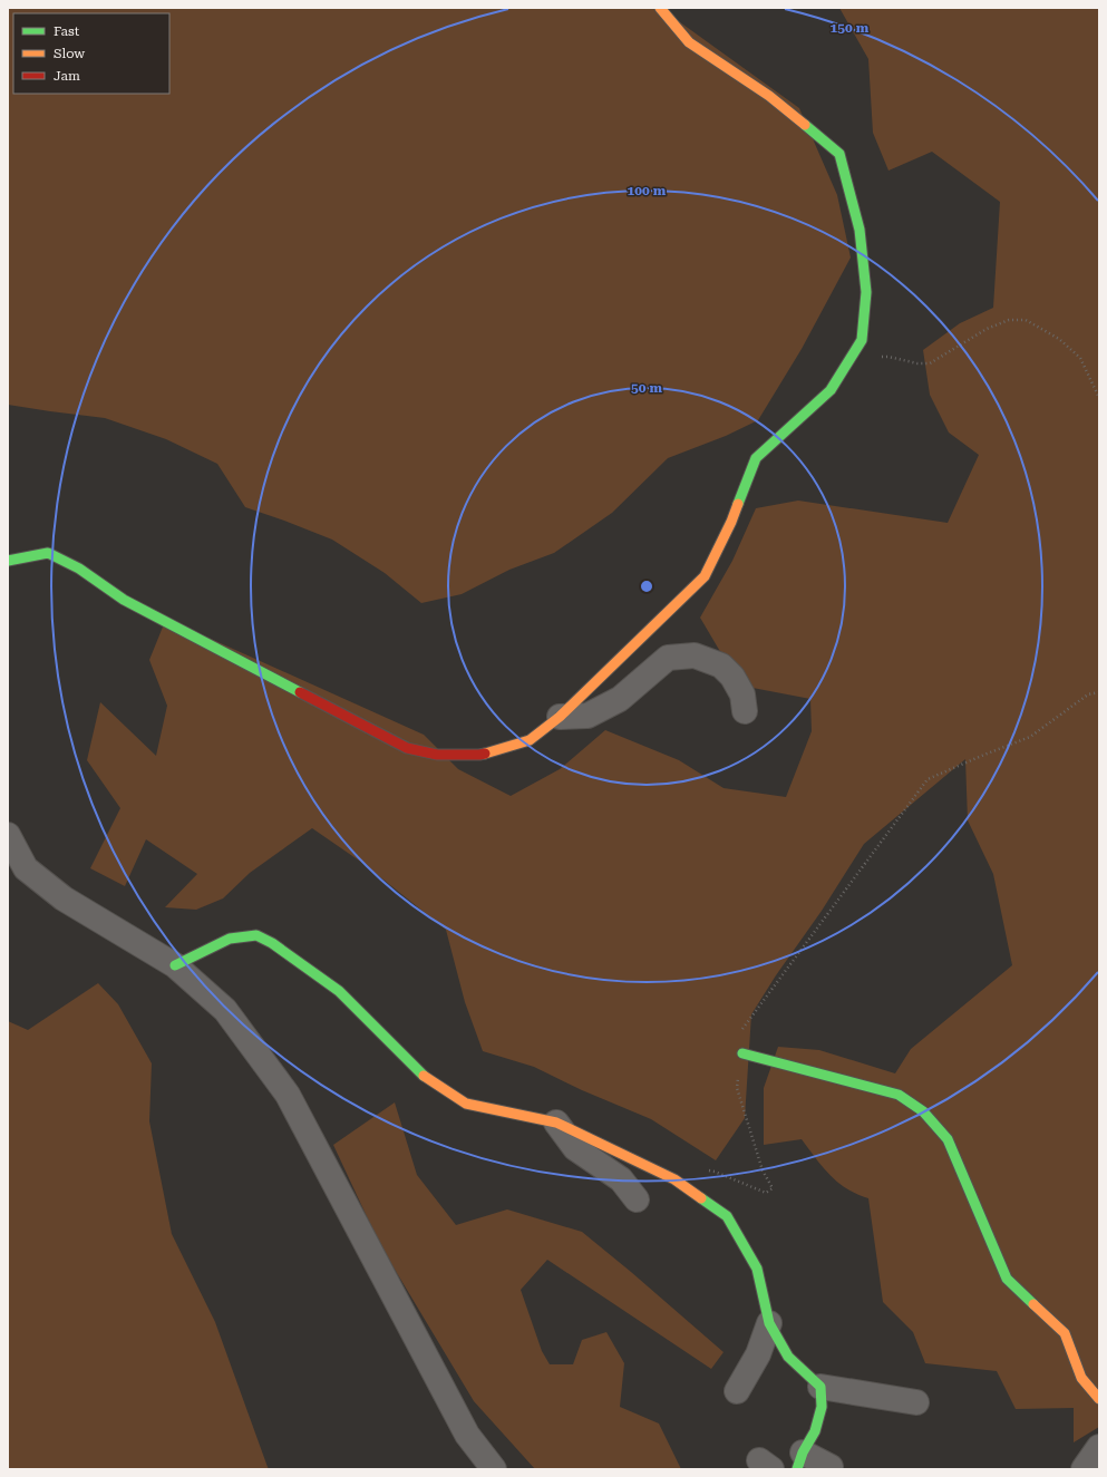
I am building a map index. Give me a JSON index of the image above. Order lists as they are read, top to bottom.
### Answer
{
  "legend": ["Fast", "Slow", "Jam"],
  "rings": ["150 m", "100 m", "50 m"]
}
